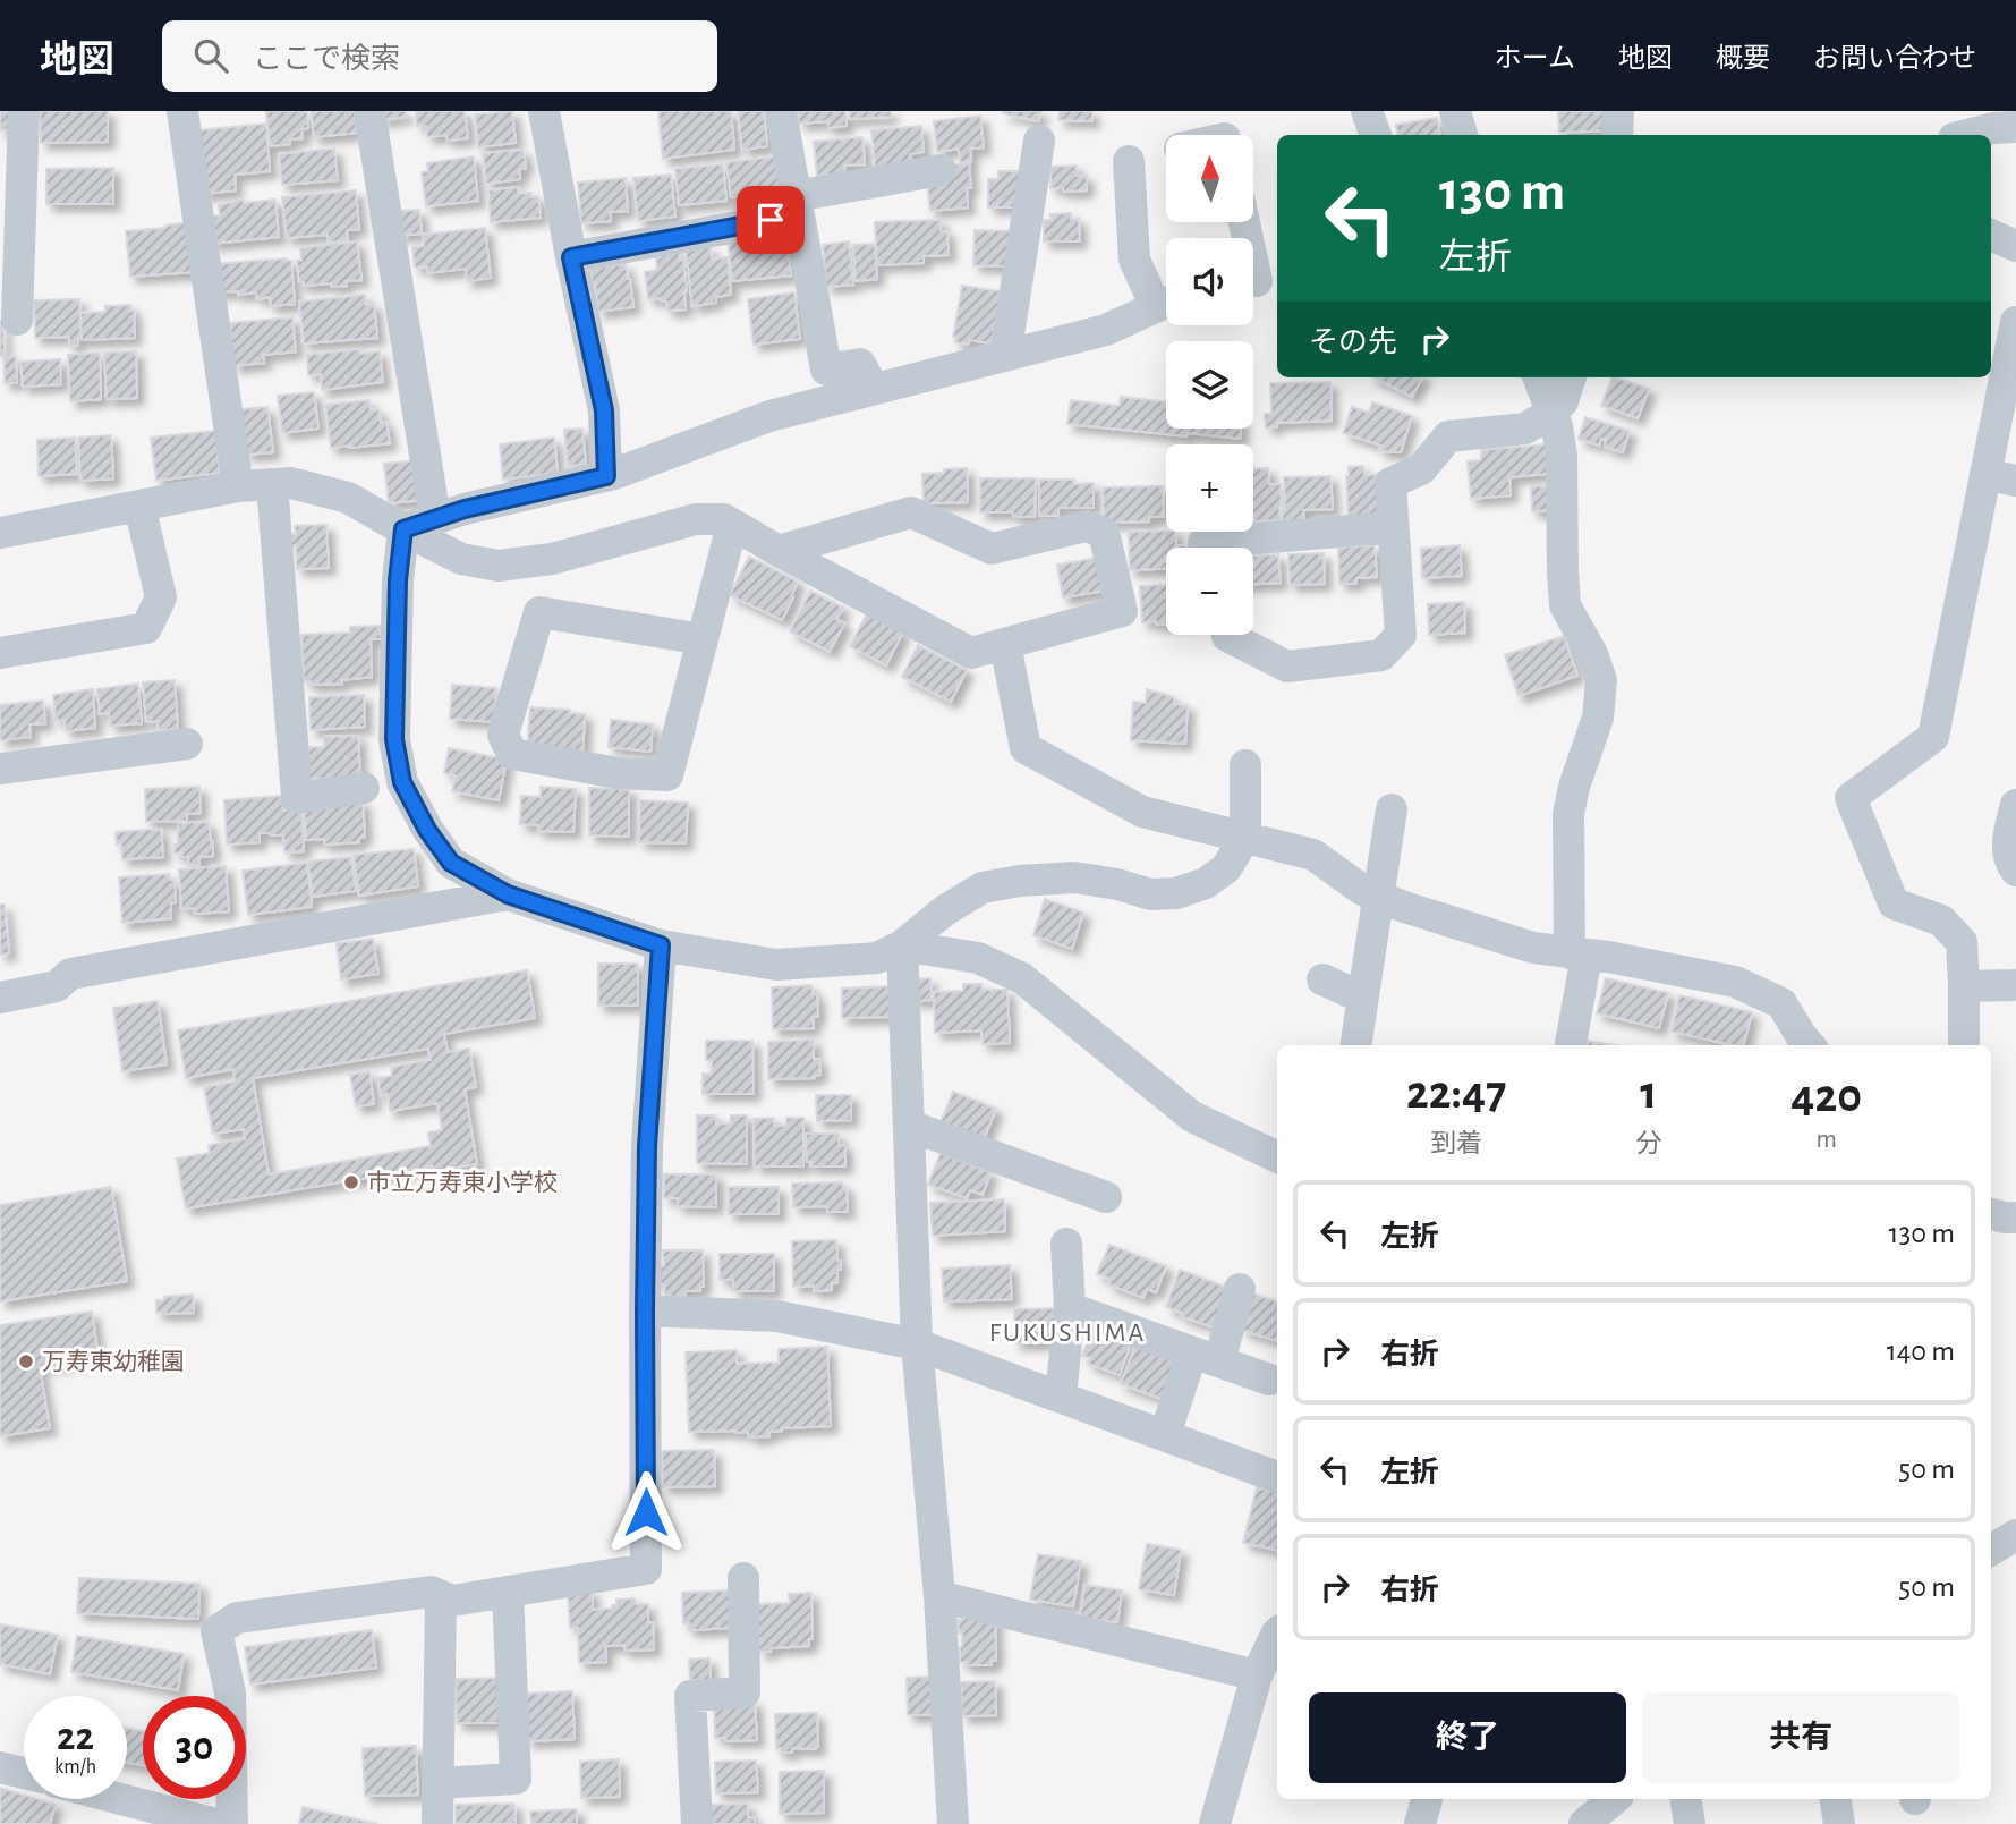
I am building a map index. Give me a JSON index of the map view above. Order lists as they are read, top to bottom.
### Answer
{
  "districts": ["FUKUSHIMA"],
  "places": ["市立万寿東小学校", "万寿東幼稚園"],
  "north": "top",
  "page": {
    "header": "地図",
    "search": "ここで検索",
    "nav": [
      "ホーム",
      "地図",
      "概要",
      "お問い合わせ"
    ],
    "map_buttons": ["+", "−"],
    "turn": ["130 m", "左折"],
    "then": "その先",
    "eta": [
      "22:47",
      "到着",
      "1",
      "分",
      "420",
      "m"
    ],
    "list": [
      {
        "name": "左折",
        "value": "130 m"
      },
      {
        "name": "右折",
        "value": "140 m"
      },
      {
        "name": "左折",
        "value": "50 m"
      },
      {
        "name": "右折",
        "value": "50 m"
      }
    ],
    "buttons": ["終了", "共有"],
    "speed": "22 km/h",
    "limit": "30"
  }
}
